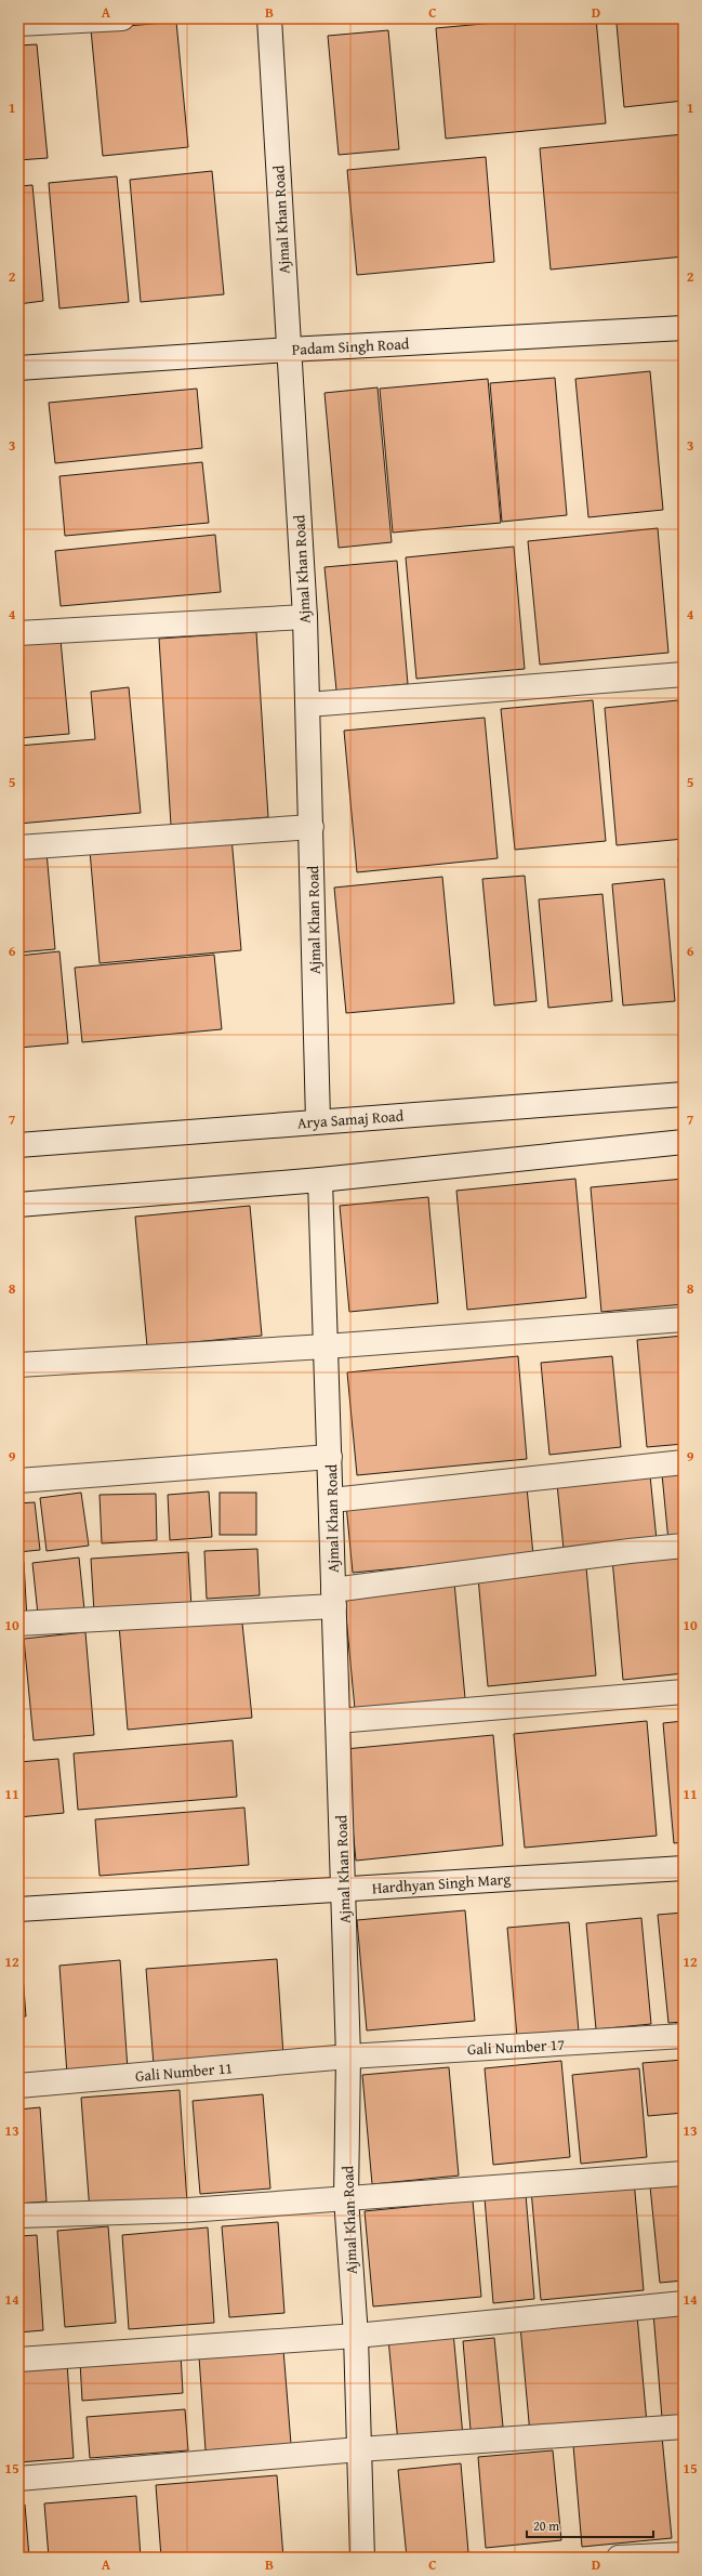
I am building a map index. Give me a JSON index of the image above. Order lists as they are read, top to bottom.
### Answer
{
  "streets": {
    "street": [
      "Ajmal Khan Road",
      "Padam Singh Road",
      "Arya Samaj Road",
      "Hardhyan Singh Marg",
      "Gali Number 17",
      "Gali Number 11"
    ]
  },
  "crossings": [
    ["Ajmal Khan Road", "Padam Singh Road"],
    ["Ajmal Khan Road", "Arya Samaj Road"],
    ["Ajmal Khan Road", "Hardhyan Singh Marg"],
    ["Ajmal Khan Road", "Gali Number 17"],
    ["Ajmal Khan Road", "Gali Number 11"],
    ["Gali Number 17", "Gali Number 11"]
  ],
  "scale_bar": "20 m",
  "grid": {
    "columns": [
      "A",
      "B",
      "C",
      "D"
    ],
    "rows": [
      "1",
      "2",
      "3",
      "4",
      "5",
      "6",
      "7",
      "8",
      "9",
      "10",
      "11",
      "12",
      "13",
      "14",
      "15"
    ]
  }
}
